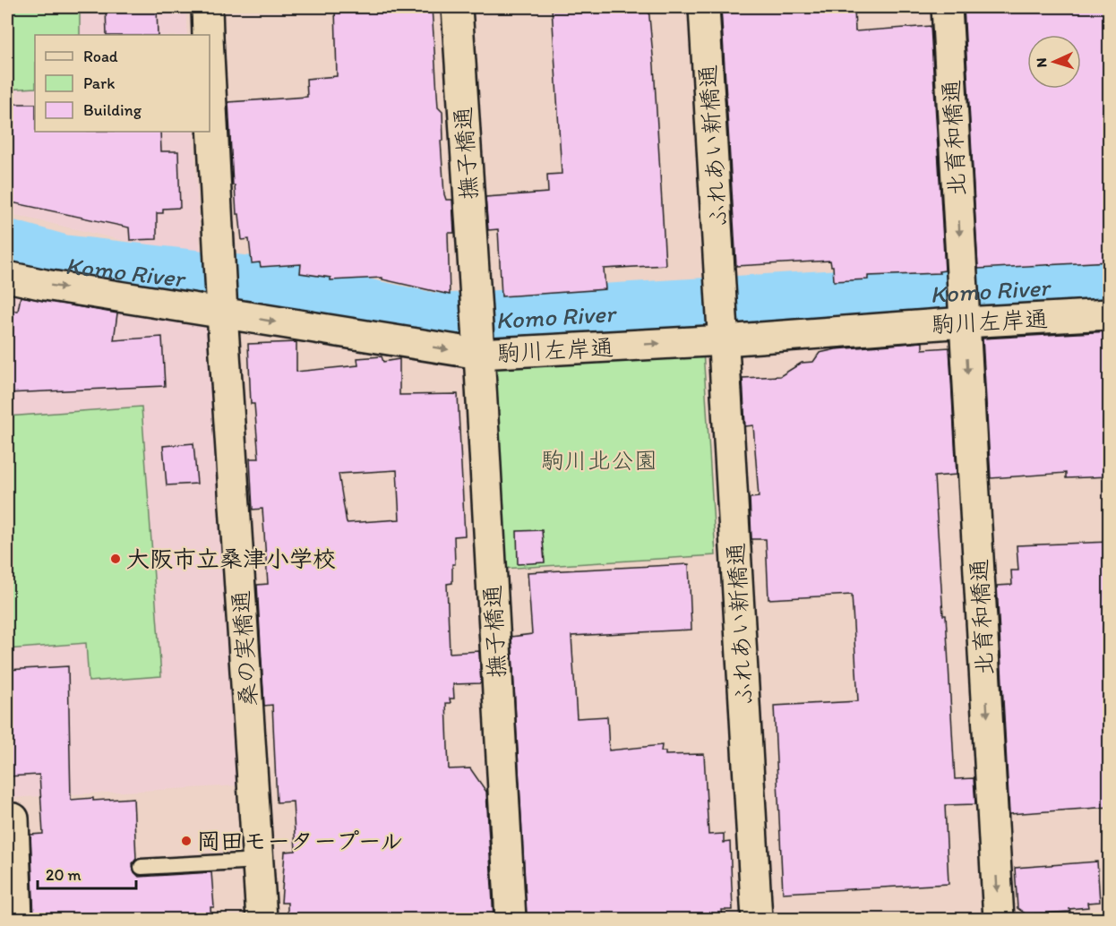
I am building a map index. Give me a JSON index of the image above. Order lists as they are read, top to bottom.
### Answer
{
  "streets": {
    "street": [
      "北育和橋通",
      "ふれあい新橋通",
      "撫子橋通",
      "駒川左岸通",
      "桑の実橋通"
    ]
  },
  "crossings": [
    ["北育和橋通", "駒川左岸通"],
    ["ふれあい新橋通", "駒川左岸通"],
    ["撫子橋通", "駒川左岸通"],
    ["駒川左岸通", "桑の実橋通"]
  ],
  "one_way": ["北育和橋通", "駒川左岸通"],
  "water": ["Komo River"],
  "parks": ["駒川北公園"],
  "places": ["大阪市立桑津小学校", "岡田モータープール"],
  "legend": ["Road", "Park", "Building"],
  "scale_bar": "20 m",
  "north": "left"
}
